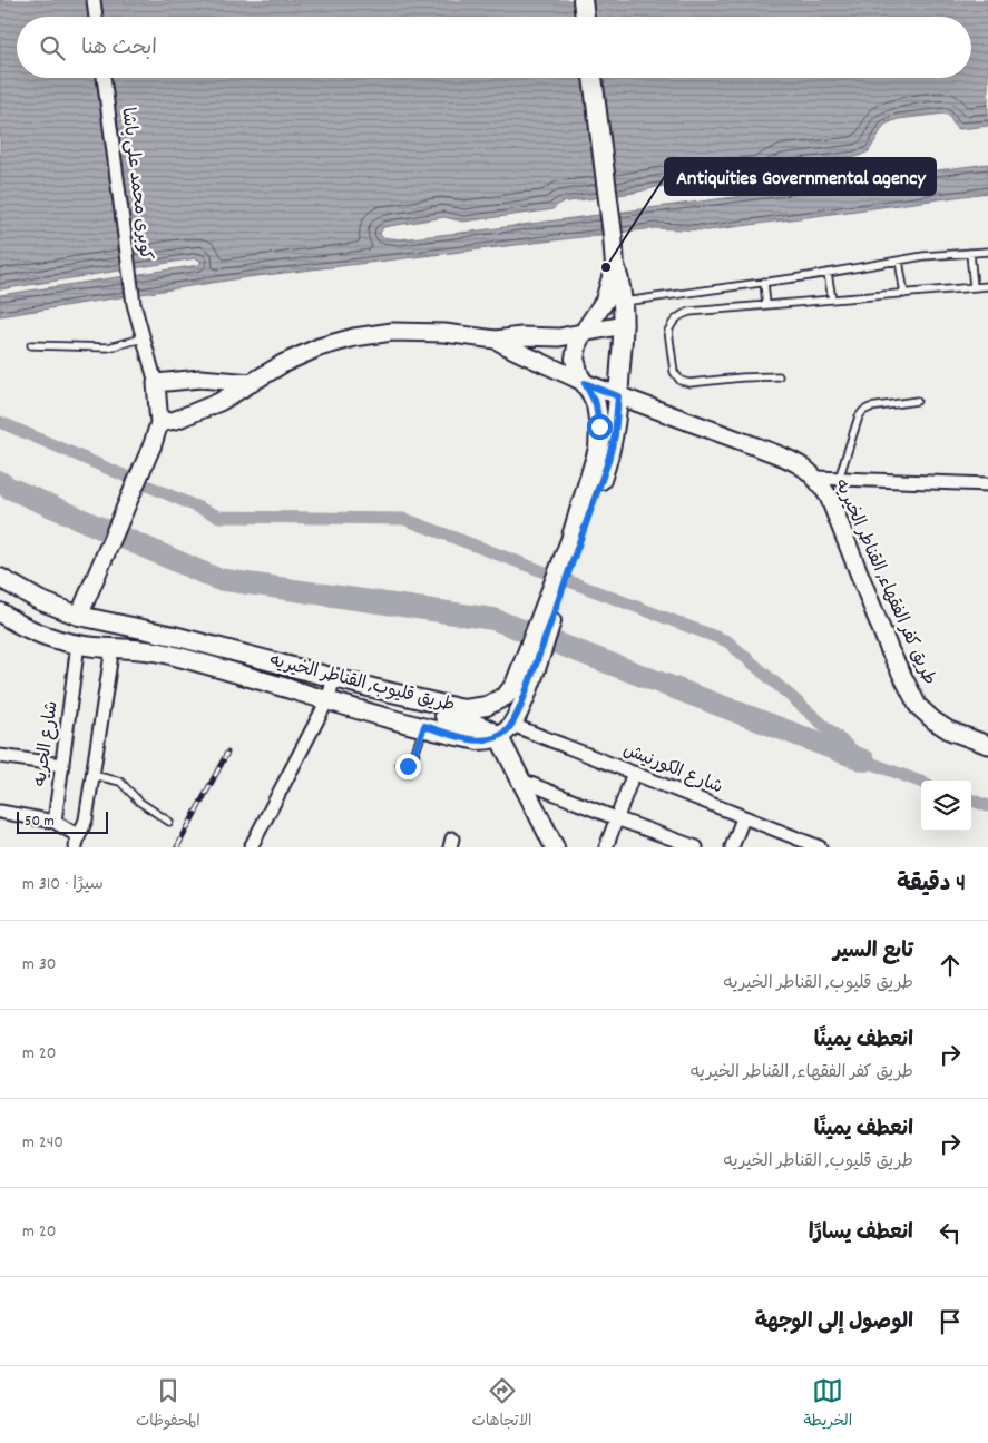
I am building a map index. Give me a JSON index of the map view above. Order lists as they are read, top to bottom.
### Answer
{
  "streets": {
    "main road": ["طريق قليوب, القناطر الخيريه"],
    "street": [
      "كوبرى محمد على باشا",
      "طريق كفر الفقهاء, القناطر الخيريه",
      "شارع الحريه",
      "شارع الكورنيش"
    ]
  },
  "crossings": [
    ["طريق كفر الفقهاء, القناطر الخيريه", "طريق قليوب, القناطر الخيريه"],
    ["طريق قليوب, القناطر الخيريه", "شارع الحريه"],
    ["طريق قليوب, القناطر الخيريه", "شارع الكورنيش"]
  ],
  "places": ["Antiquities Governmental agency"],
  "scale_bar": "50 m",
  "page": {
    "search": "ابحث هنا",
    "scale": "50 m",
    "heading": ["4 دقيقة", "سيرًا · 310 m"],
    "list": [
      ["تابع السير", "طريق قليوب, القناطر الخيريه", "30 m"],
      ["انعطف يمينًا", "طريق كفر الفقهاء, القناطر الخيريه", "20 m"],
      ["انعطف يمينًا", "طريق قليوب, القناطر الخيريه", "240 m"],
      ["انعطف يسارًا", "20 m"],
      "الوصول إلى الوجهة"
    ],
    "nav": ["الخريطة", "الاتجاهات", "المحفوظات"]
  }
}
